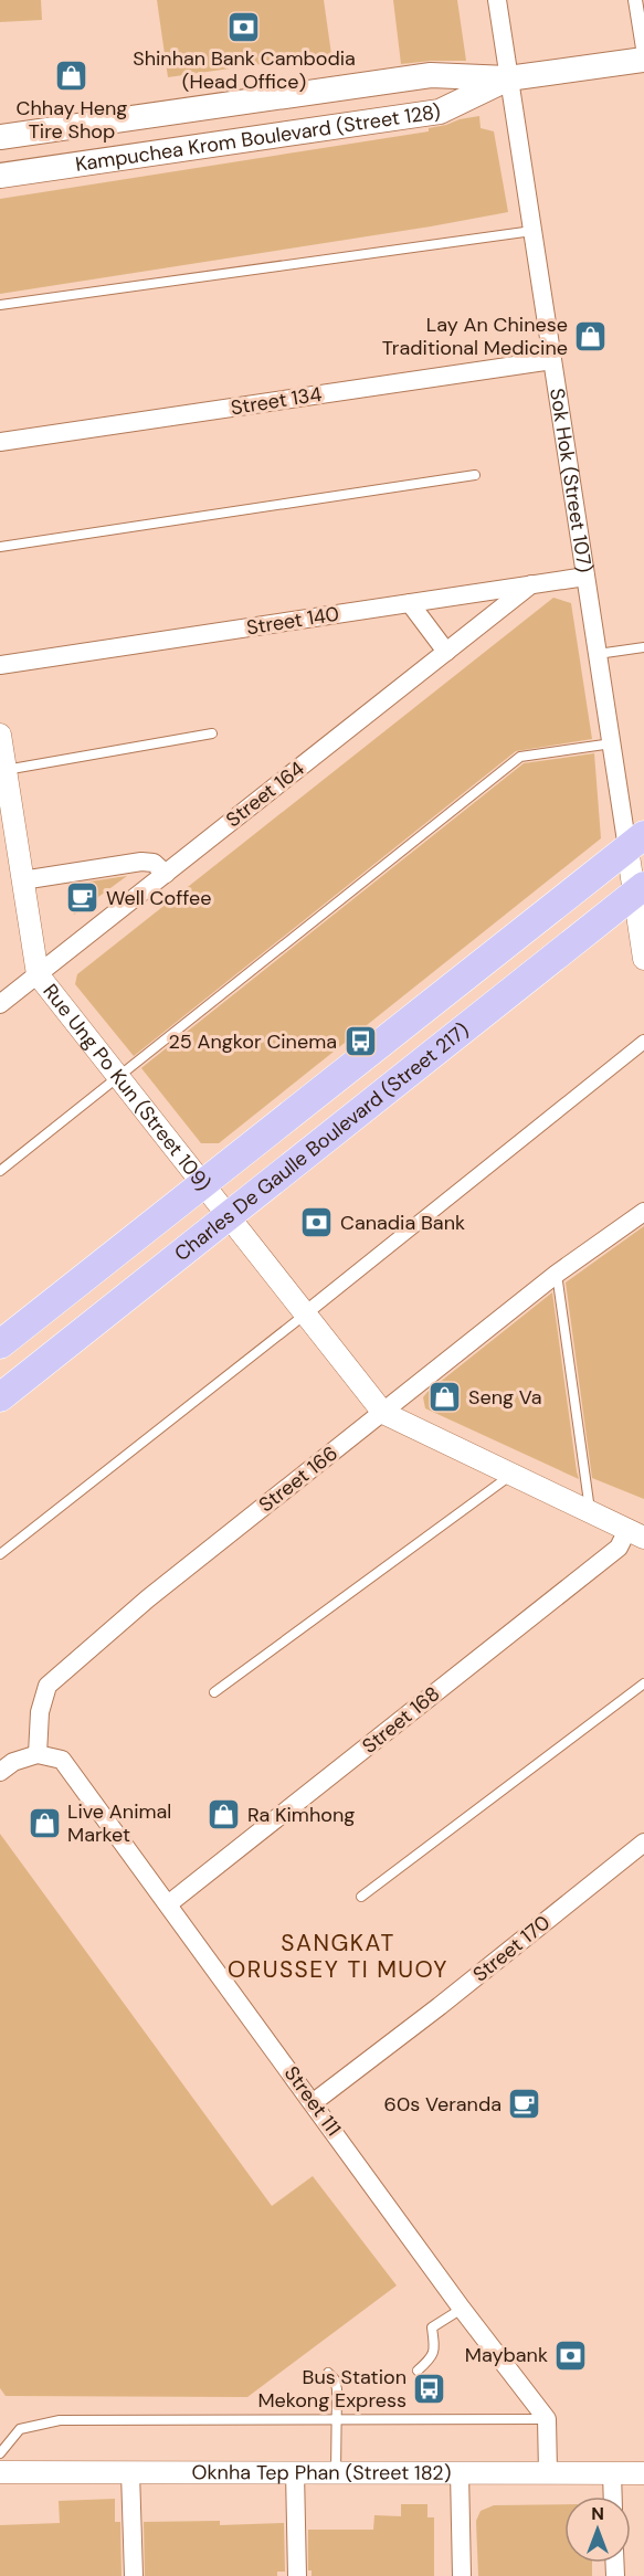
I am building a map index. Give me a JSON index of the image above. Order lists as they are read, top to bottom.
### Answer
{
  "streets": {
    "main road": ["Kampuchea Krom Boulevard (Street 128)", "Charles De Gaulle Boulevard (Street 217)"],
    "street": [
      "Street 134",
      "Sok Hok (Street 107)",
      "Street 140",
      "Street 164",
      "Rue Ung Po Kun (Street 109)",
      "Street 166",
      "Street 168",
      "Street 170",
      "Street 111",
      "Oknha Tep Phan (Street 182)"
    ]
  },
  "crossings": [
    ["Kampuchea Krom Boulevard (Street 128)", "Sok Hok (Street 107)"],
    ["Street 134", "Sok Hok (Street 107)"],
    ["Sok Hok (Street 107)", "Street 140"],
    ["Sok Hok (Street 107)", "Charles De Gaulle Boulevard (Street 217)"],
    ["Street 140", "Street 164"],
    ["Street 164", "Rue Ung Po Kun (Street 109)"],
    ["Rue Ung Po Kun (Street 109)", "Charles De Gaulle Boulevard (Street 217)"],
    ["Rue Ung Po Kun (Street 109)", "Street 166"],
    ["Rue Ung Po Kun (Street 109)", "Street 168"],
    ["Street 166", "Street 111"],
    ["Street 168", "Street 111"],
    ["Street 170", "Street 111"]
  ],
  "districts": ["SANGKAT ORUSSEY TI MUOY"],
  "places": {
    "bank": ["Shinhan Bank Cambodia (Head Office)", "Canadia Bank", "Maybank"],
    "shop": [
      "Chhay Heng Tire Shop",
      "Lay An Chinese Traditional Medicine",
      "Seng Va",
      "Ra Kimhong",
      "Live Animal Market"
    ],
    "cafe": ["Well Coffee", "60s Veranda"],
    "bus stop": ["25 Angkor Cinema", "Bus Station Mekong Express"]
  },
  "north": "top"
}
